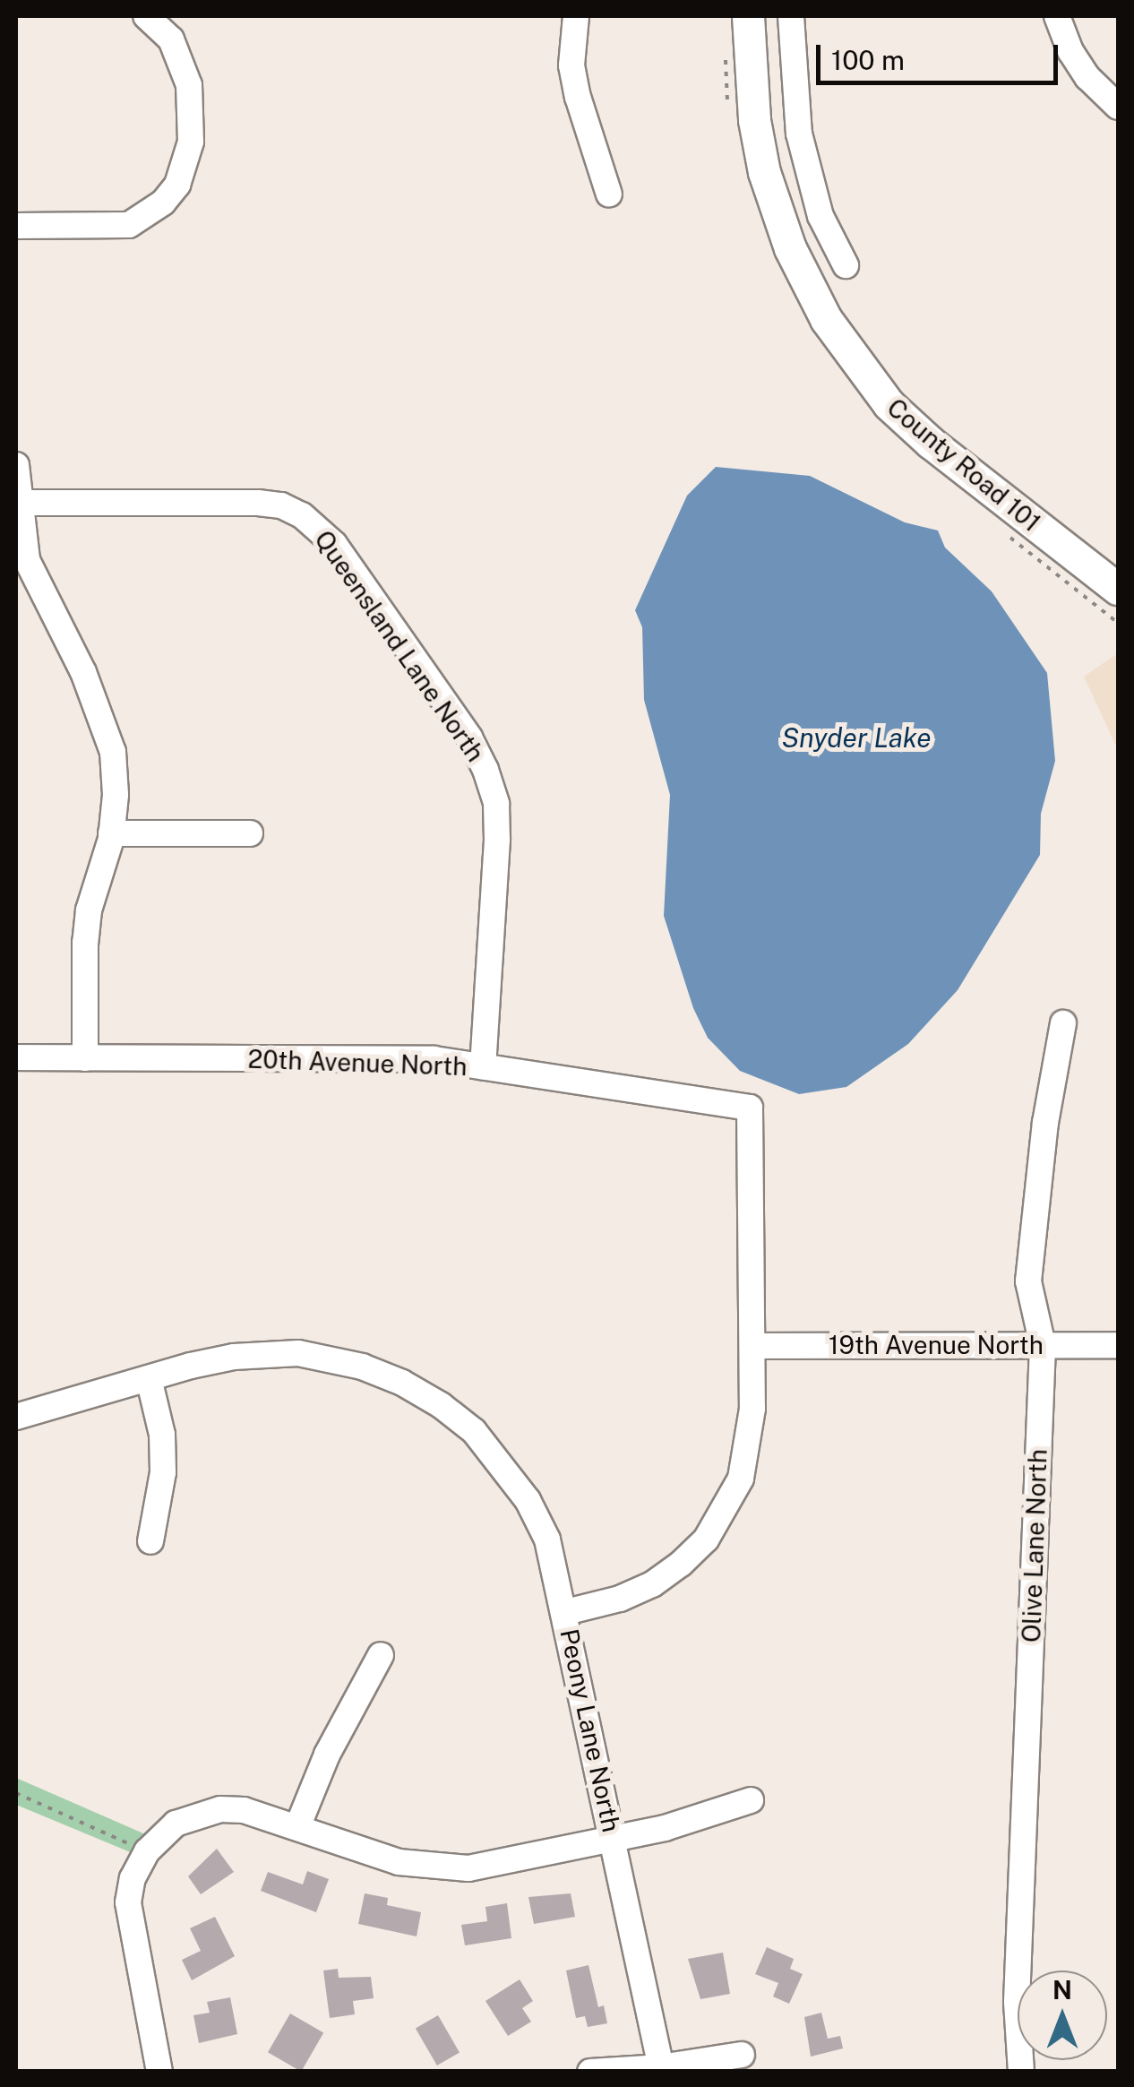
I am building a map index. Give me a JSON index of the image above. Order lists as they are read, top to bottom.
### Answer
{
  "streets": {
    "main road": ["County Road 101"],
    "street": [
      "Queensland Lane North",
      "20th Avenue North",
      "19th Avenue North",
      "Olive Lane North",
      "Peony Lane North"
    ]
  },
  "crossings": [
    ["Queensland Lane North", "20th Avenue North"],
    ["20th Avenue North", "Peony Lane North"],
    ["19th Avenue North", "Olive Lane North"],
    ["19th Avenue North", "Peony Lane North"]
  ],
  "water": ["Snyder Lake"],
  "scale_bar": "100 m",
  "north": "top"
}
